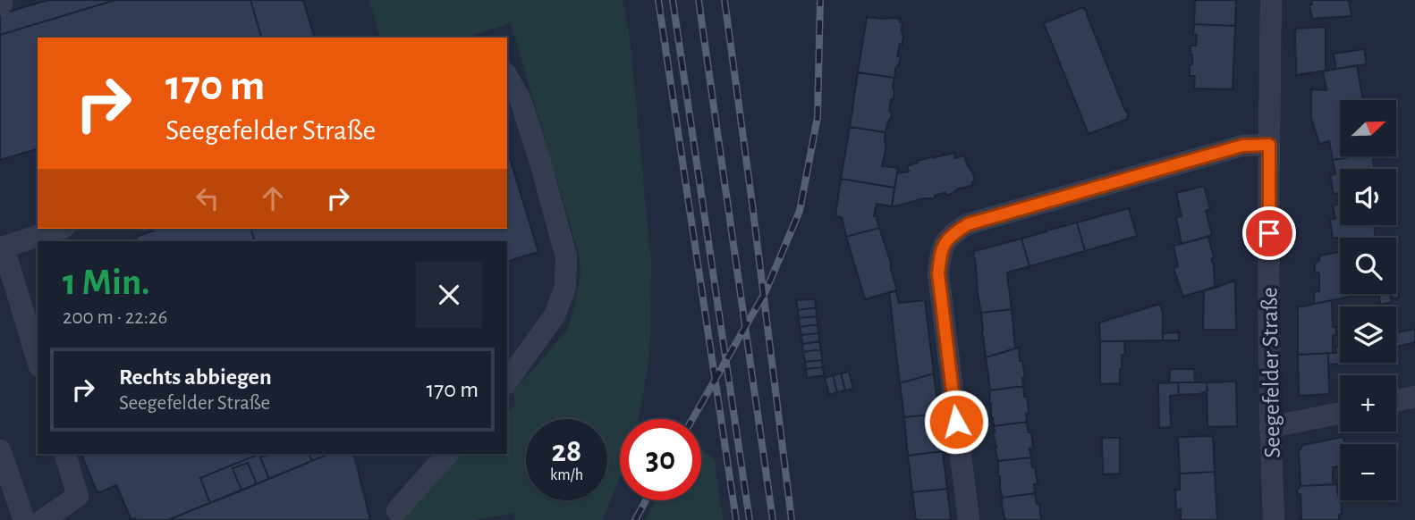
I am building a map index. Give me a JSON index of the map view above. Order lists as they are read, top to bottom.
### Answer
{
  "streets": {
    "street": ["Seegefelder Straße"]
  },
  "north": "top right",
  "page": {
    "turn": ["170 m", "Seegefelder Straße"],
    "map_buttons": ["+", "−"],
    "heading": ["1 Min.", "200 m · 22:26"],
    "list": [
      {
        "name": "Rechts abbiegen",
        "note": "Seegefelder Straße",
        "value": "170 m"
      }
    ],
    "speed": "28 km/h",
    "limit": "30"
  }
}
